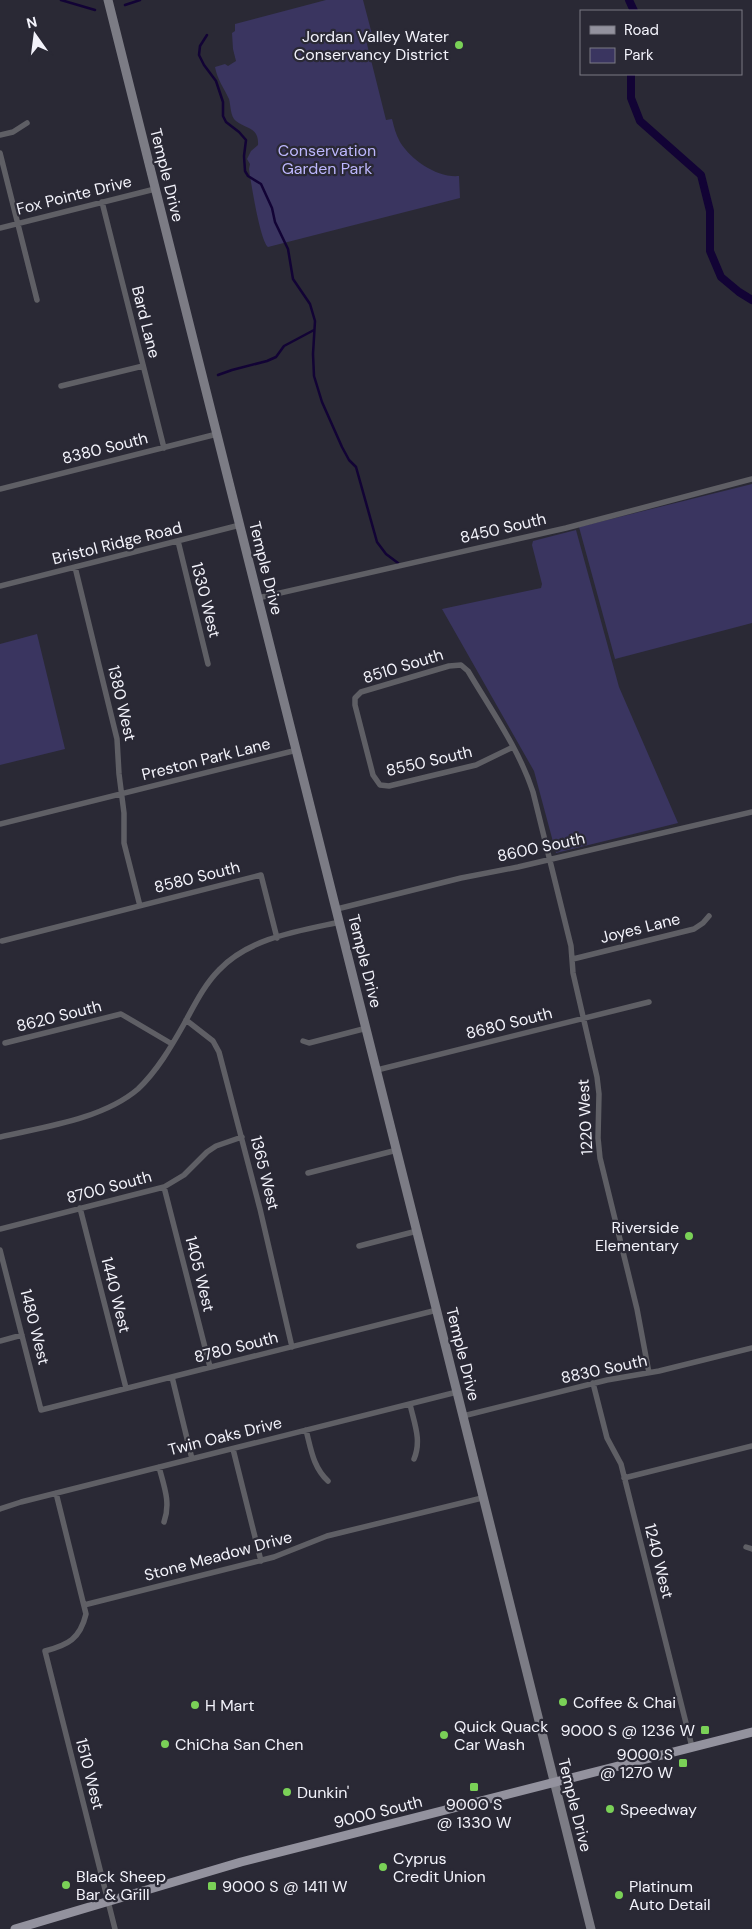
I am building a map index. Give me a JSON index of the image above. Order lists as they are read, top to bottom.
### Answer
{
  "streets": {
    "main road": ["9000 South"],
    "street": [
      "Temple Drive",
      "Fox Pointe Drive",
      "Bard Lane",
      "8380 South",
      "8450 South",
      "Bristol Ridge Road",
      "1330 West",
      "8510 South",
      "1380 West",
      "Preston Park Lane",
      "8550 South",
      "8600 South",
      "8580 South",
      "Joyes Lane",
      "8620 South",
      "8680 South",
      "1220 West",
      "1365 West",
      "8700 South",
      "1405 West",
      "1440 West",
      "1480 West",
      "8780 South",
      "8830 South",
      "Twin Oaks Drive",
      "Stone Meadow Drive",
      "1240 West",
      "1510 West"
    ]
  },
  "crossings": [
    ["Temple Drive", "Fox Pointe Drive"],
    ["Temple Drive", "8380 South"],
    ["Temple Drive", "8450 South"],
    ["Temple Drive", "Bristol Ridge Road"],
    ["Temple Drive", "Preston Park Lane"],
    ["Temple Drive", "8600 South"],
    ["Temple Drive", "8680 South"],
    ["Temple Drive", "8780 South"],
    ["Temple Drive", "8830 South"],
    ["Temple Drive", "Twin Oaks Drive"],
    ["Temple Drive", "Stone Meadow Drive"],
    ["Temple Drive", "9000 South"],
    ["Fox Pointe Drive", "Bard Lane"],
    ["Bard Lane", "8380 South"],
    ["Bristol Ridge Road", "1330 West"],
    ["Bristol Ridge Road", "1380 West"],
    ["8510 South", "8550 South"],
    ["8510 South", "1220 West"],
    ["1380 West", "Preston Park Lane"],
    ["1380 West", "8580 South"],
    ["8550 South", "1220 West"],
    ["8600 South", "1220 West"],
    ["Joyes Lane", "1220 West"],
    ["8680 South", "1220 West"],
    ["1220 West", "8830 South"],
    ["1365 West", "8700 South"],
    ["1365 West", "8780 South"],
    ["8700 South", "1405 West"],
    ["8700 South", "1440 West"],
    ["1405 West", "8780 South"],
    ["1440 West", "8780 South"],
    ["1480 West", "8780 South"],
    ["8830 South", "1240 West"],
    ["Stone Meadow Drive", "1510 West"],
    ["1240 West", "9000 South"],
    ["1510 West", "9000 South"]
  ],
  "parks": ["Conservation Garden Park"],
  "places": {
    "other": [
      "Jordan Valley Water Conservancy District",
      "Riverside Elementary",
      "Coffee & Chai",
      "H Mart",
      "Quick Quack Car Wash",
      "ChiCha San Chen",
      "Dunkin'",
      "Speedway",
      "Cyprus Credit Union",
      "Black Sheep Bar & Grill",
      "Platinum Auto Detail"
    ],
    "transit": [
      "9000 S @ 1236 W",
      "9000 S @ 1270 W",
      "9000 S @ 1330 W",
      "9000 S @ 1411 W"
    ]
  },
  "legend": ["Road", "Park"],
  "north": "top"
}
